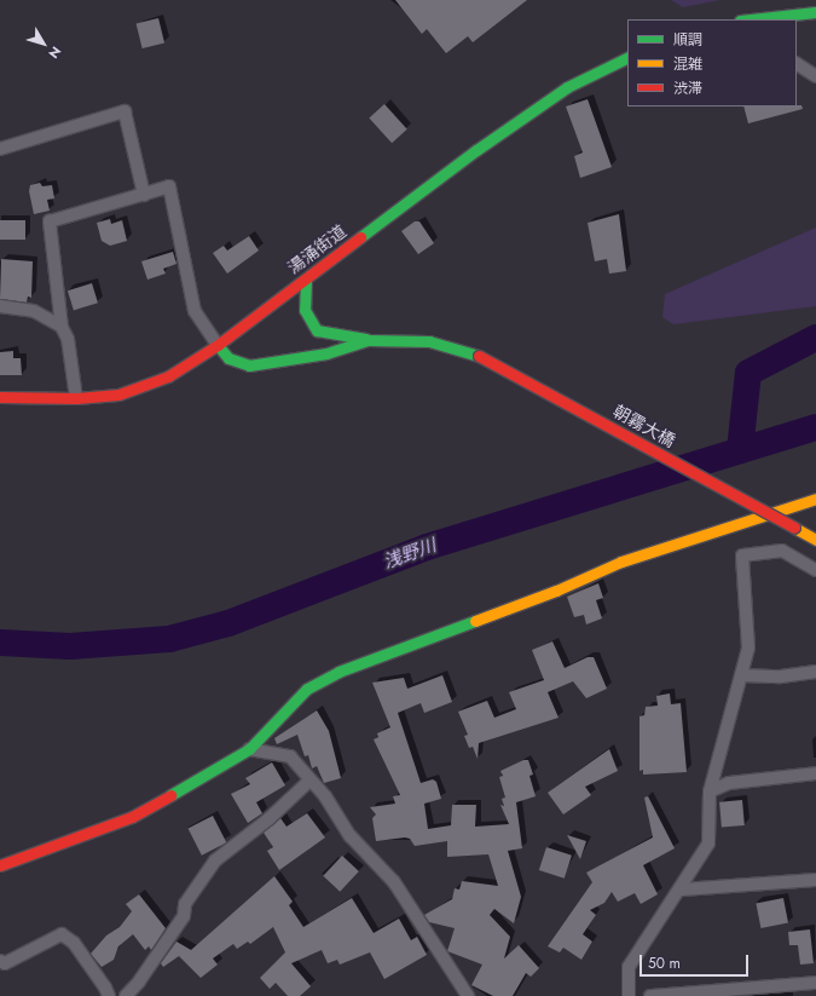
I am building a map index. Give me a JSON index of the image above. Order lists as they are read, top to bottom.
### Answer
{
  "streets": {
    "street": ["湯涌街道", "朝霧大橋"]
  },
  "water": ["浅野川"],
  "legend": ["順調", "混雑", "渋滞"],
  "scale_bar": "50 m",
  "north": "bottom right"
}
